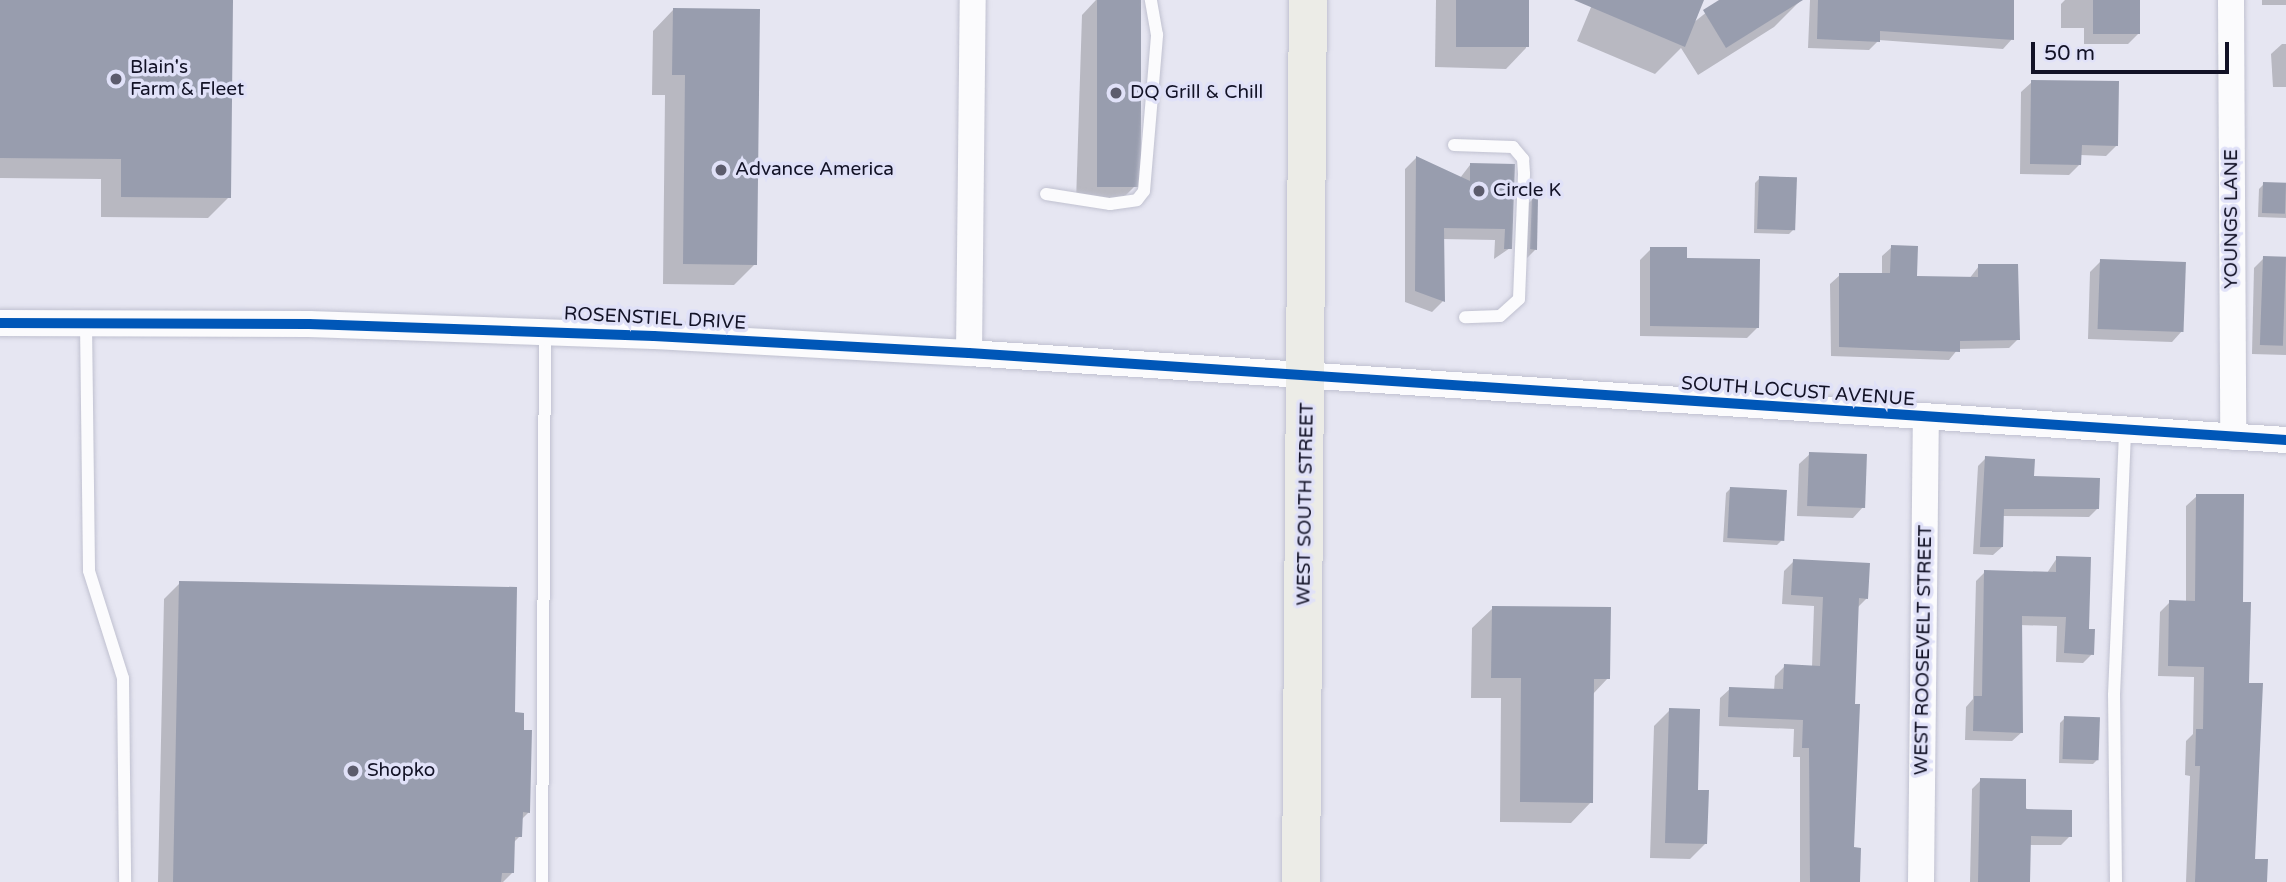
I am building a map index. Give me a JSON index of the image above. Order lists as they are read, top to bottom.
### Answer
{
  "streets": {
    "main road": ["WEST SOUTH STREET"],
    "street": [
      "YOUNGS LANE",
      "ROSENSTIEL DRIVE",
      "SOUTH LOCUST AVENUE",
      "WEST ROOSEVELT STREET"
    ]
  },
  "crossings": [
    ["YOUNGS LANE", "SOUTH LOCUST AVENUE"],
    ["ROSENSTIEL DRIVE", "SOUTH LOCUST AVENUE"],
    ["ROSENSTIEL DRIVE", "WEST SOUTH STREET"],
    ["SOUTH LOCUST AVENUE", "WEST SOUTH STREET"],
    ["SOUTH LOCUST AVENUE", "WEST ROOSEVELT STREET"]
  ],
  "places": [
    "Blain's Farm & Fleet",
    "DQ Grill & Chill",
    "Advance America",
    "Circle K",
    "Shopko"
  ],
  "scale_bar": "50 m"
}
